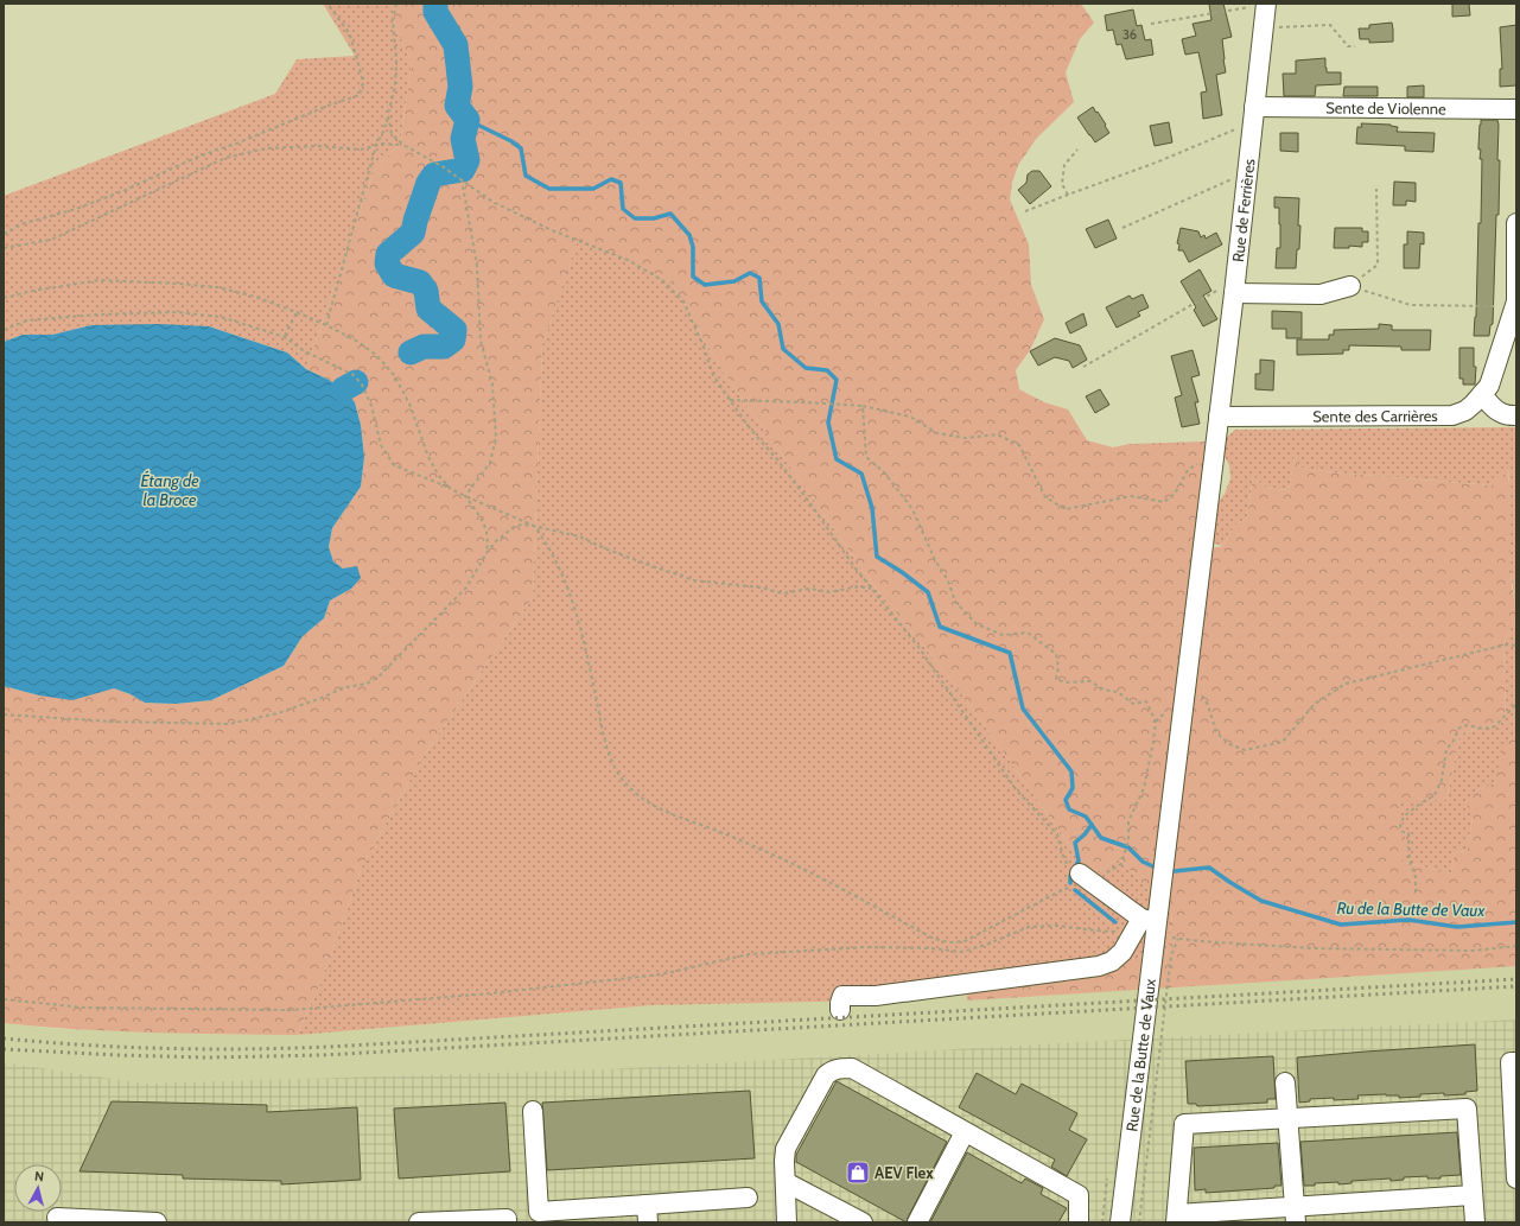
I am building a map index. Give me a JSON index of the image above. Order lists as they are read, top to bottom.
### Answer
{
  "streets": {
    "street": [
      "Sente de Violenne",
      "Rue de Ferrières",
      "Sente des Carrières",
      "Rue de la Butte de Vaux"
    ]
  },
  "crossings": [
    ["Sente de Violenne", "Rue de Ferrières"],
    ["Rue de Ferrières", "Sente des Carrières"],
    ["Rue de Ferrières", "Rue de la Butte de Vaux"]
  ],
  "water": ["Étang de la Broce", "Ru de la Butte de Vaux"],
  "places": {
    "shop": ["AEV Flex"]
  },
  "house_numbers": ["36"],
  "north": "top"
}
